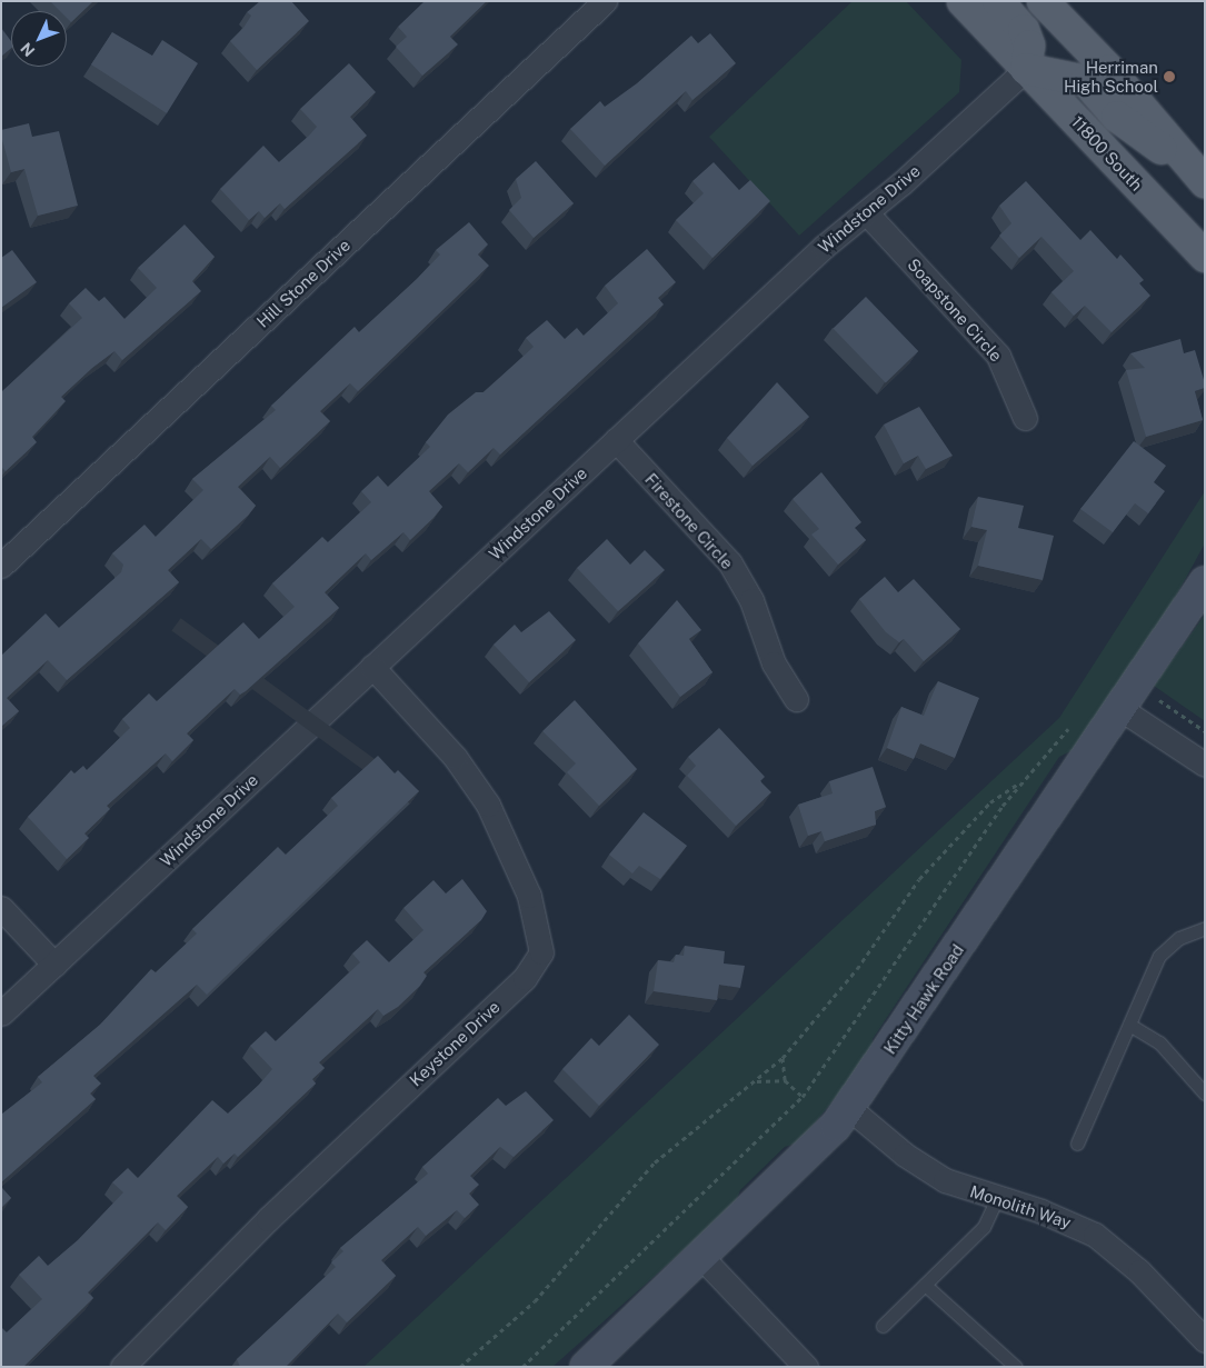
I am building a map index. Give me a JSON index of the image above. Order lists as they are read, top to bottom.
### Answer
{
  "streets": {
    "main road": ["11800 South"],
    "street": [
      "Windstone Drive",
      "Hill Stone Drive",
      "Soapstone Circle",
      "Firestone Circle",
      "Kitty Hawk Road",
      "Keystone Drive",
      "Monolith Way"
    ]
  },
  "crossings": [
    ["11800 South", "Windstone Drive"],
    ["Windstone Drive", "Soapstone Circle"],
    ["Windstone Drive", "Firestone Circle"],
    ["Windstone Drive", "Keystone Drive"],
    ["Kitty Hawk Road", "Monolith Way"]
  ],
  "places": ["Herriman High School"],
  "north": "bottom left"
}
